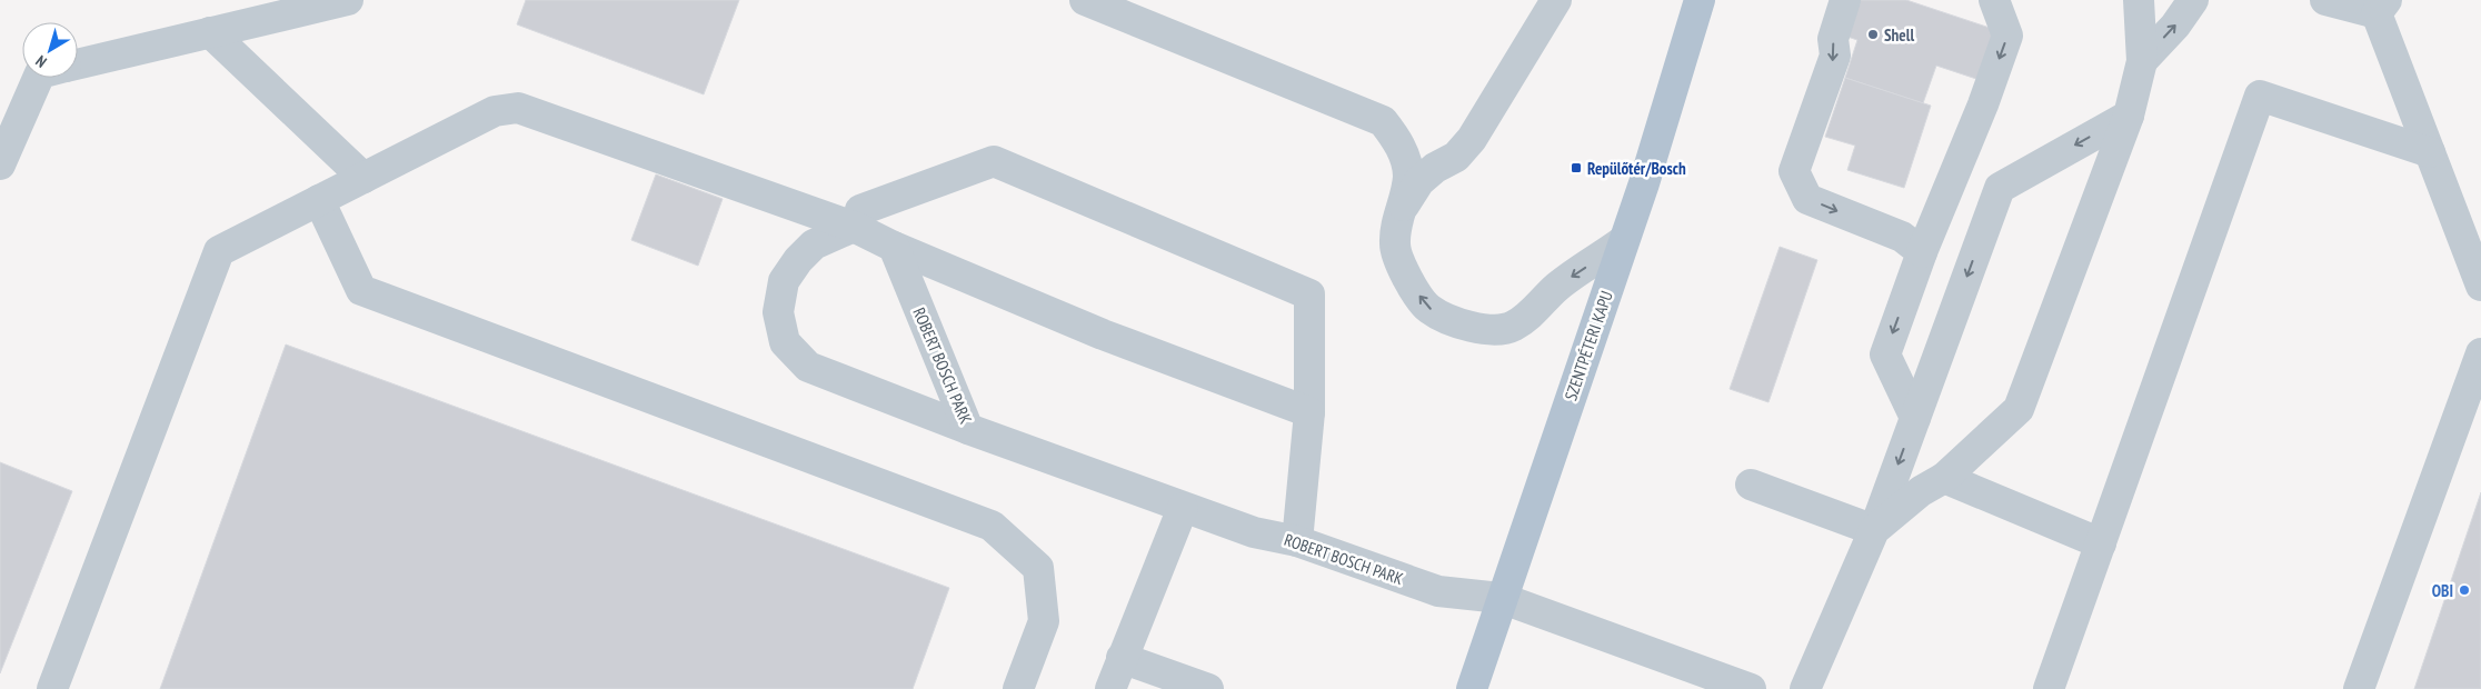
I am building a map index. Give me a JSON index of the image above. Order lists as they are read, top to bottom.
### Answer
{
  "streets": {
    "main road": ["SZENTPÉTERI KAPU"],
    "lane": ["ROBERT BOSCH PARK"]
  },
  "crossings": [
    ["SZENTPÉTERI KAPU", "ROBERT BOSCH PARK"]
  ],
  "places": {
    "other": ["Shell", "OBI"],
    "transit": ["Repülőtér/Bosch"]
  },
  "north": "bottom left"
}
